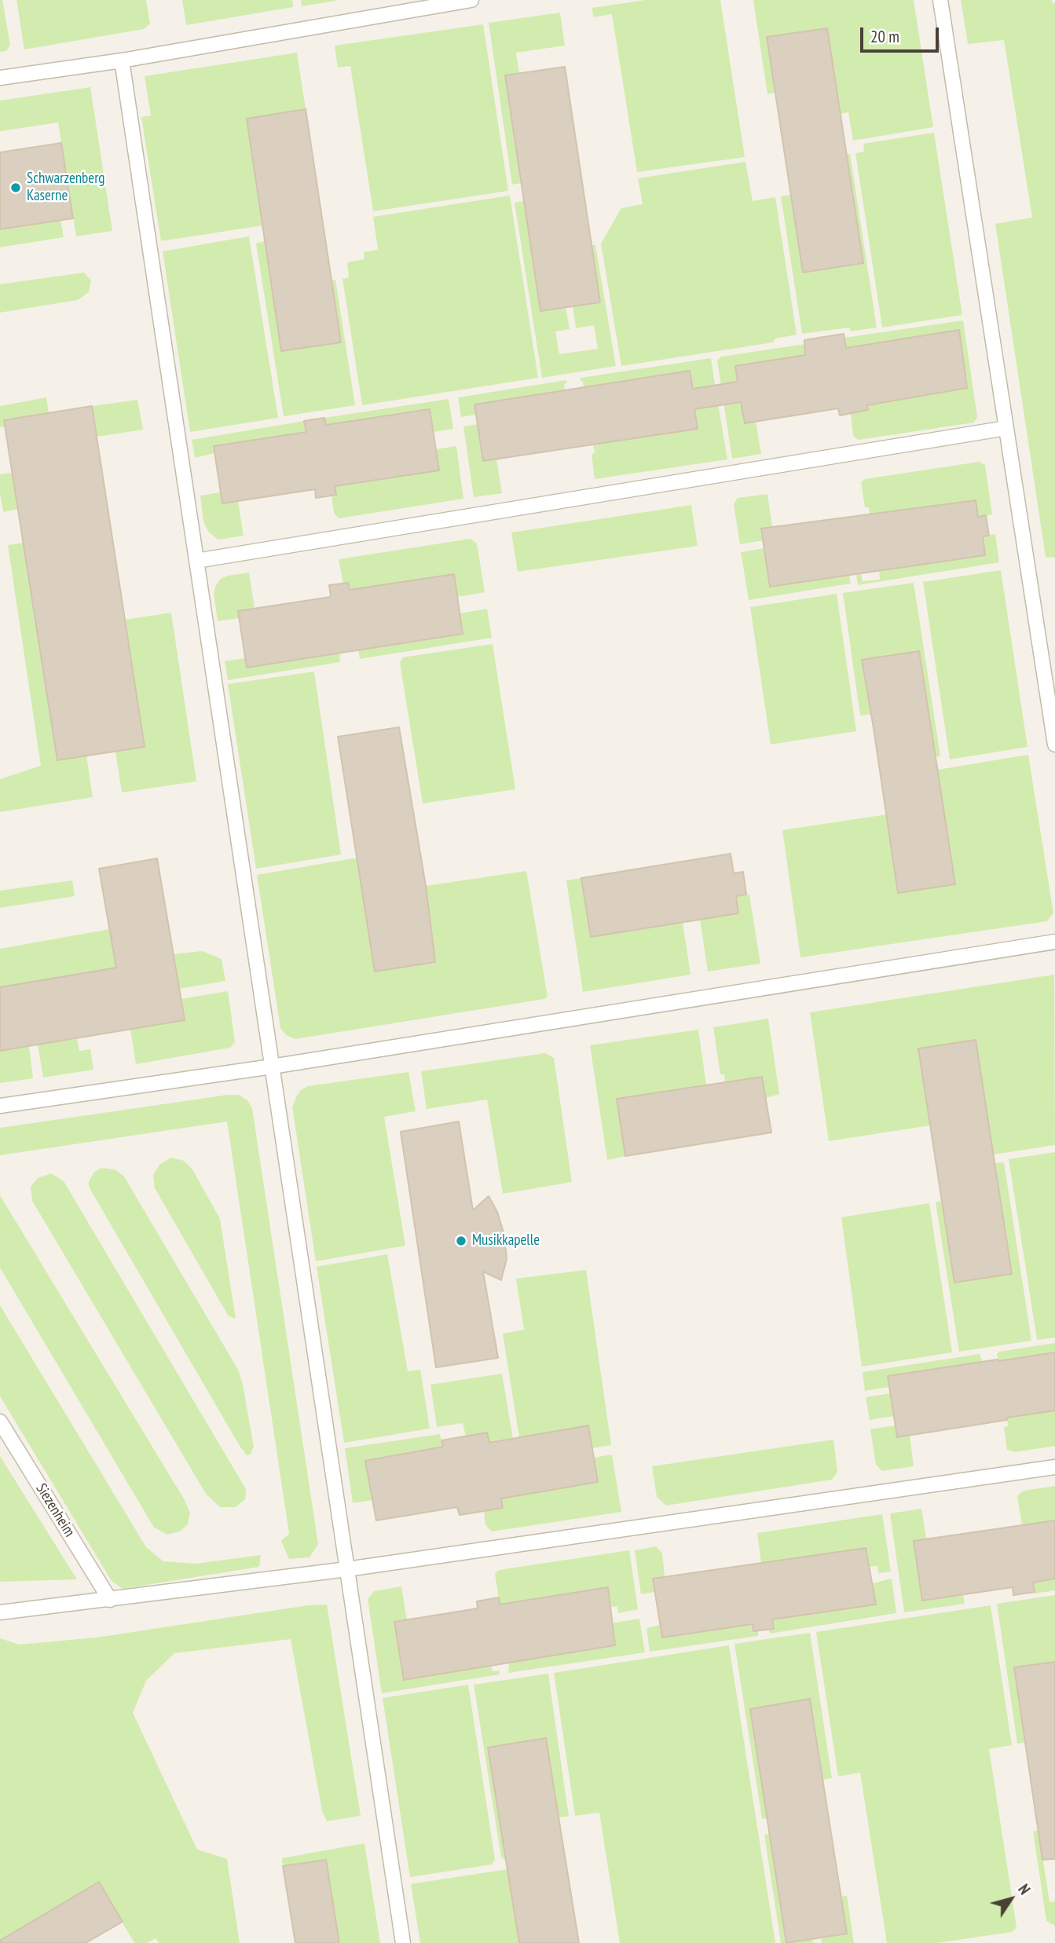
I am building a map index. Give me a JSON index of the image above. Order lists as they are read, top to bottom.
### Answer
{
  "streets": {
    "lane": ["Siezenheim"]
  },
  "places": ["Schwarzenberg Kaserne", "Musikkapelle"],
  "scale_bar": "20 m",
  "north": "top right"
}
